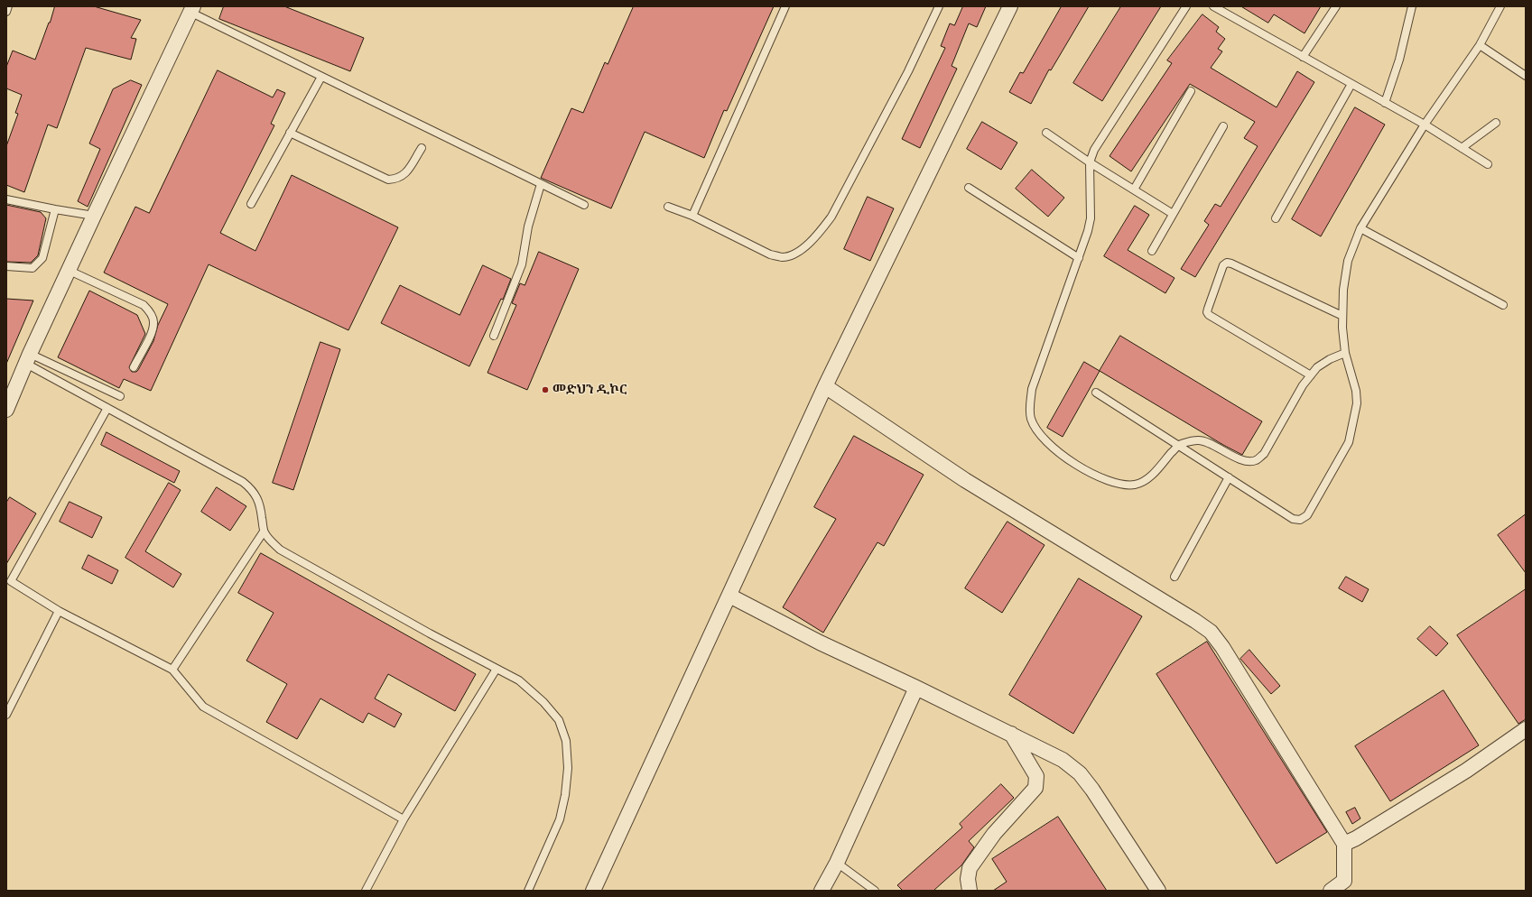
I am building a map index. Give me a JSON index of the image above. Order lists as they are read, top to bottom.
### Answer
{
  "places": ["መድህን ዲኮር"]
}
